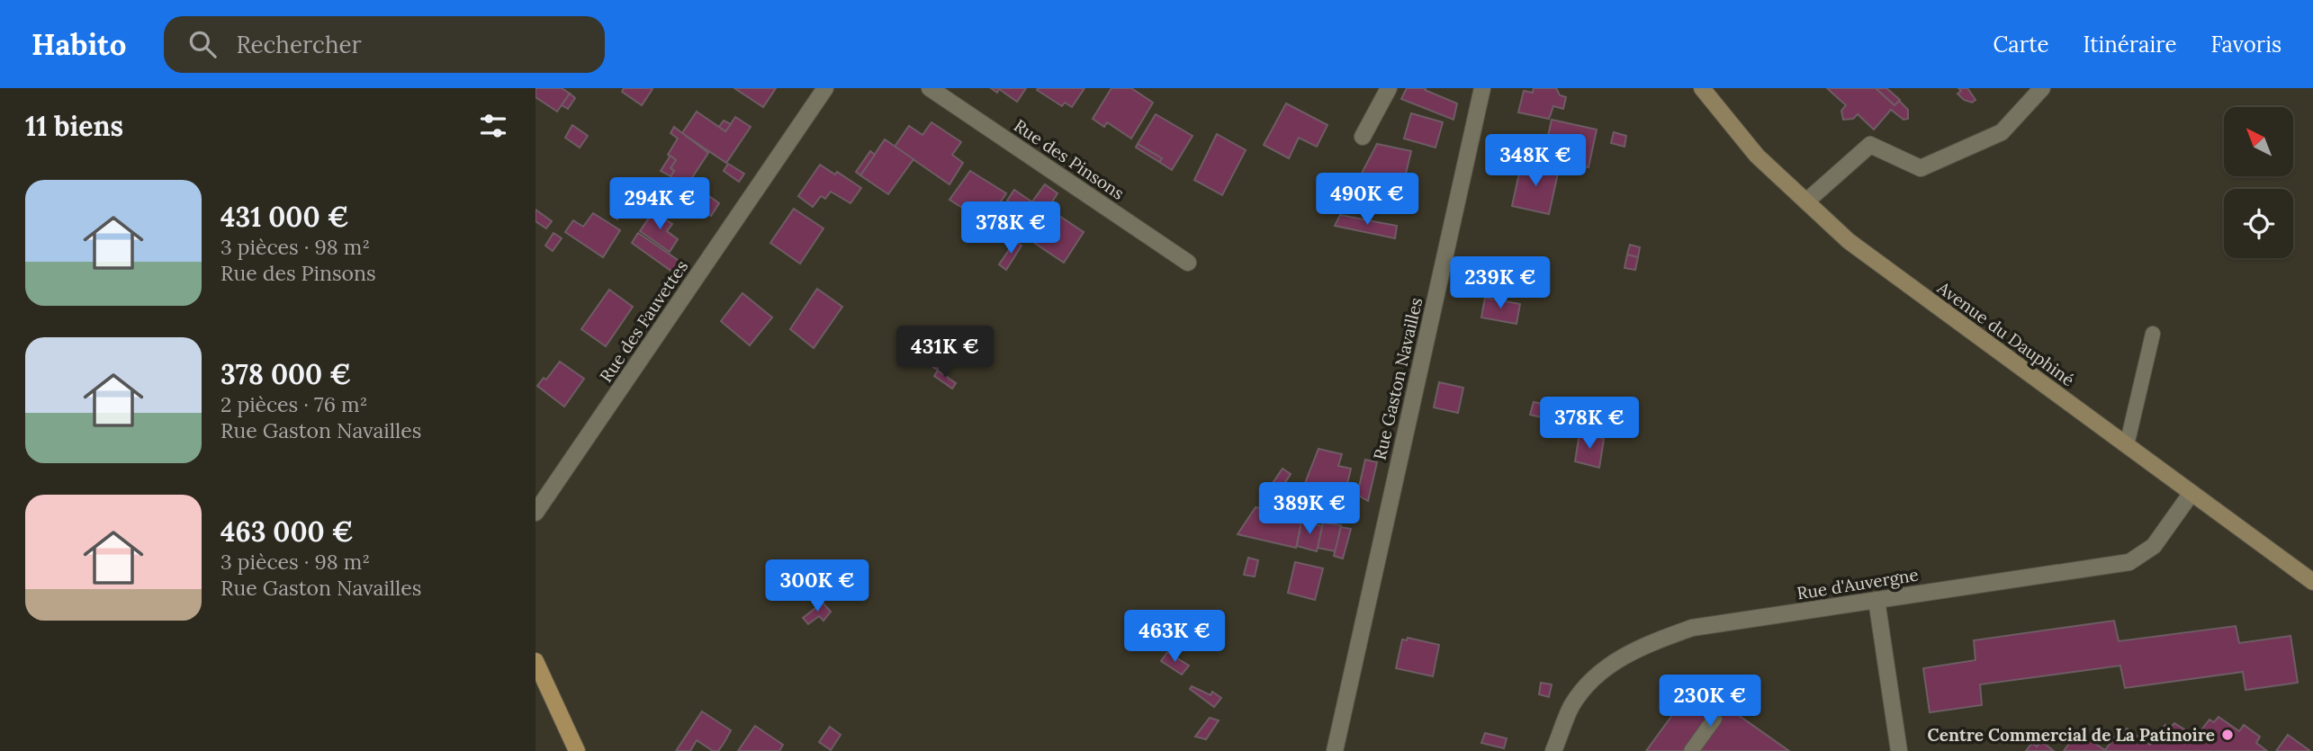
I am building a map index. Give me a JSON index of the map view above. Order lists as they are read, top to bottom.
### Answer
{
  "streets": {
    "street": [
      "Rue des Pinsons",
      "Rue des Fauvettes",
      "Avenue du Dauphiné",
      "Rue Gaston Navailles",
      "Rue d'Auvergne"
    ]
  },
  "crossings": [
    ["Avenue du Dauphiné", "Rue d'Auvergne"]
  ],
  "places": ["Centre Commercial de La Patinoire"],
  "north": "top left",
  "page": {
    "header": "Habito",
    "search": "Rechercher",
    "nav": ["Carte", "Itinéraire", "Favoris"],
    "heading": "11 biens",
    "price": [
      "348K €",
      "490K €",
      "294K €",
      "378K €",
      "239K €",
      "431K €",
      "378K €",
      "389K €",
      "300K €",
      "463K €",
      "230K €"
    ],
    "list": [
      {
        "name": "431 000 €",
        "note": "3 pièces · 98 m² · Rue des Pinsons"
      },
      {
        "name": "378 000 €",
        "note": "2 pièces · 76 m² · Rue Gaston Navailles"
      },
      {
        "name": "463 000 €",
        "note": "3 pièces · 98 m² · Rue Gaston Navailles"
      }
    ]
  }
}
